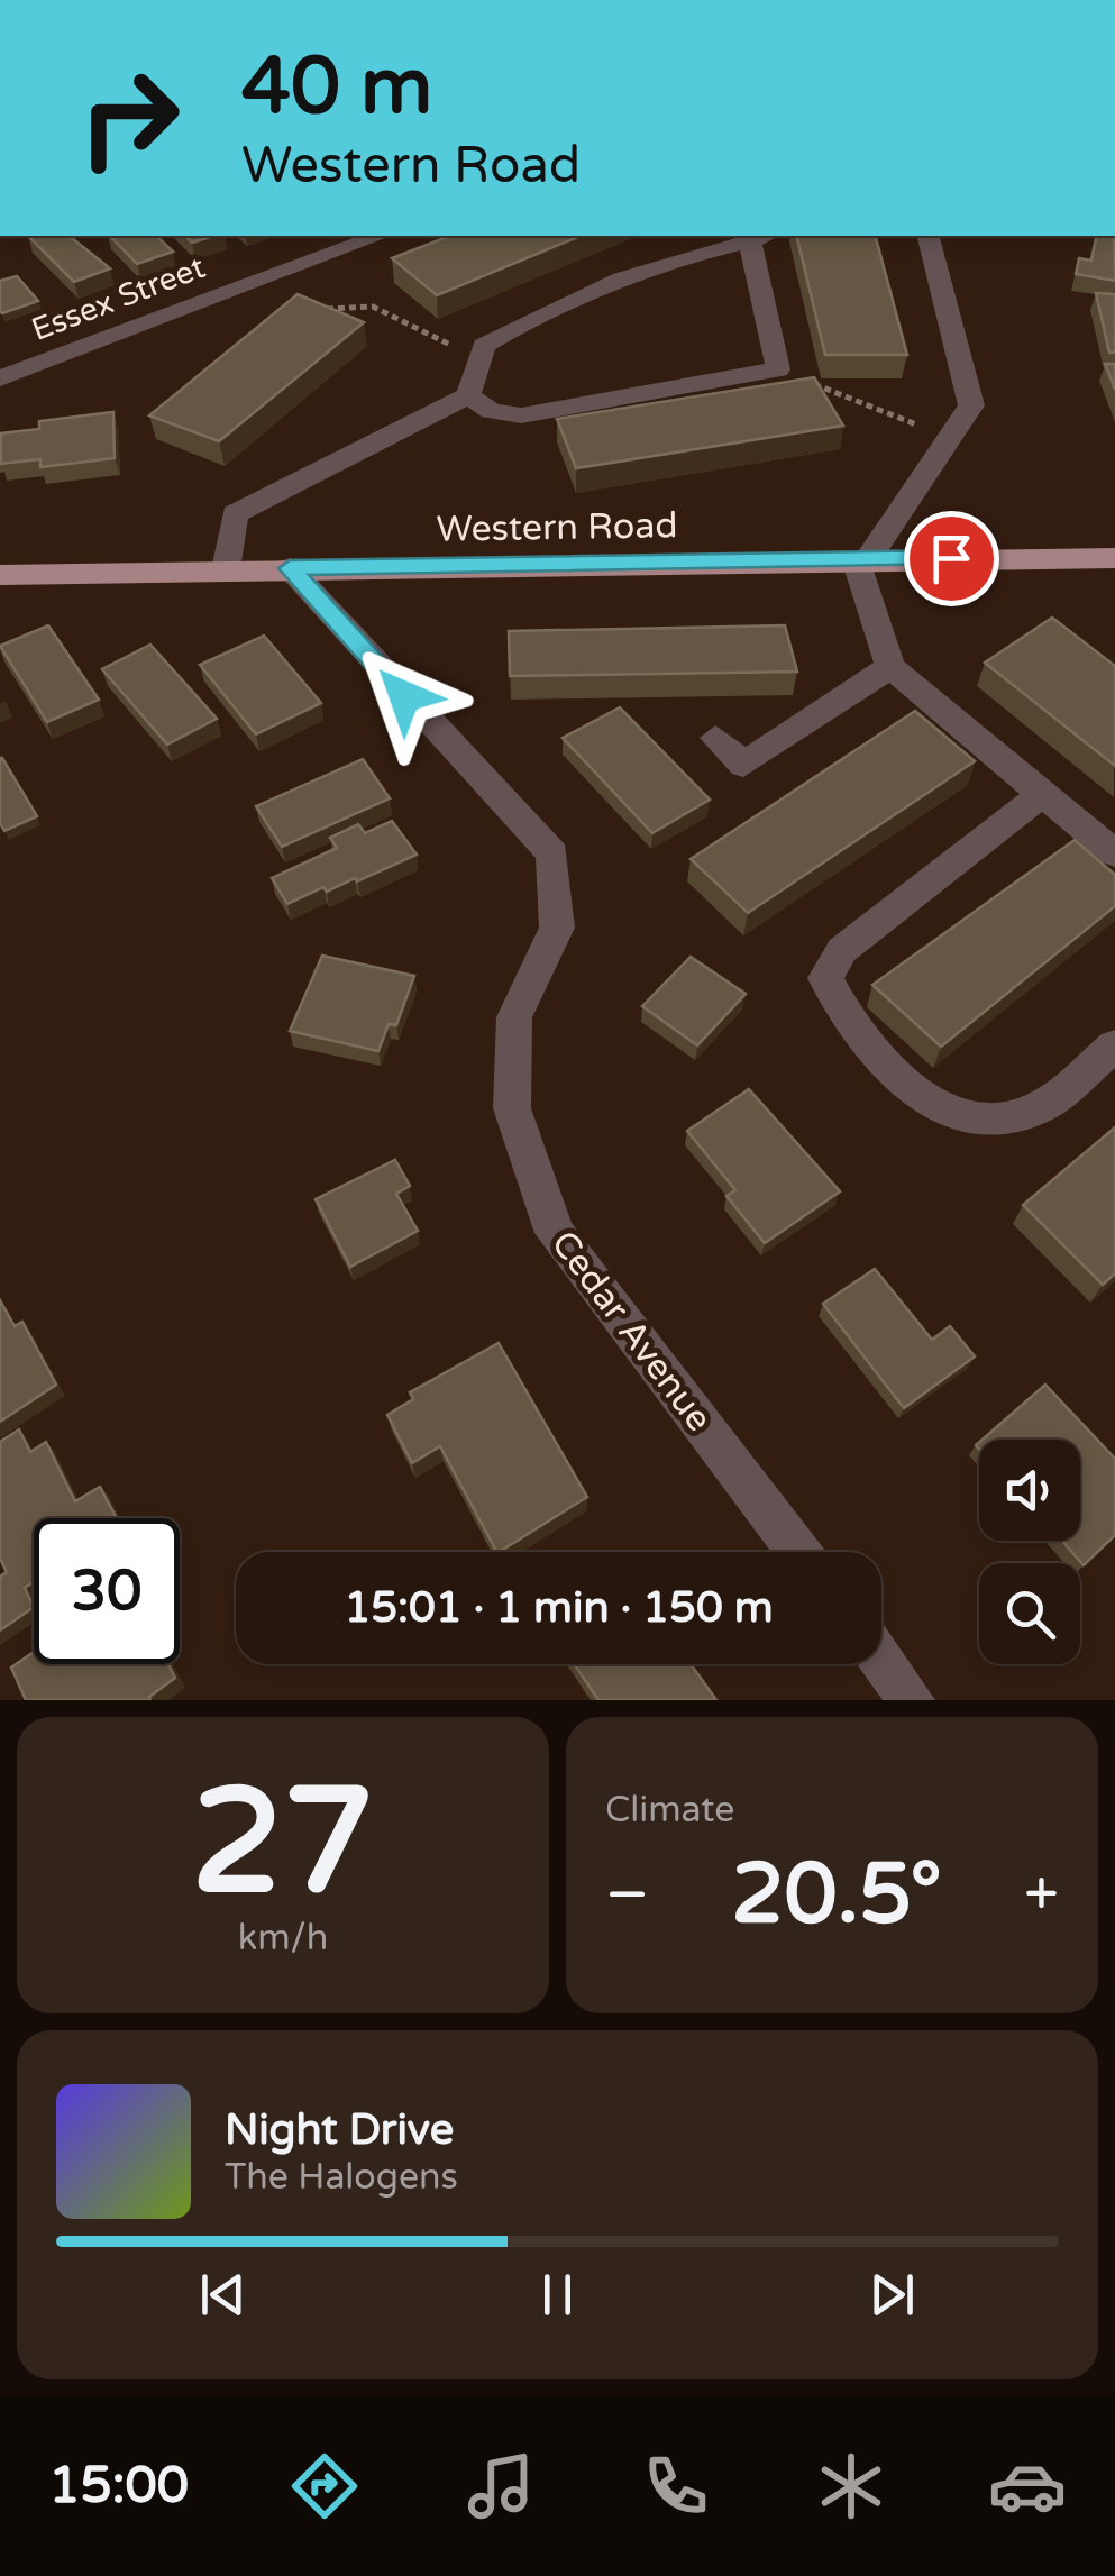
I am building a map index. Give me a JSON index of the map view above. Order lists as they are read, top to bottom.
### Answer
{
  "streets": {
    "main road": ["Western Road"],
    "street": ["Essex Street", "Cedar Avenue"]
  },
  "crossings": [
    ["Western Road", "Cedar Avenue"]
  ],
  "page": {
    "turn": ["40 m", "Western Road"],
    "limit": "30",
    "trip": "15:01 · 1 min · 150 m",
    "tile": [
      ["27", "km/h"],
      "Climate"
    ],
    "heat": ["−", "20.5°", "+"],
    "song": ["Night Drive", "The Halogens"],
    "tabs": "15:00"
  }
}
